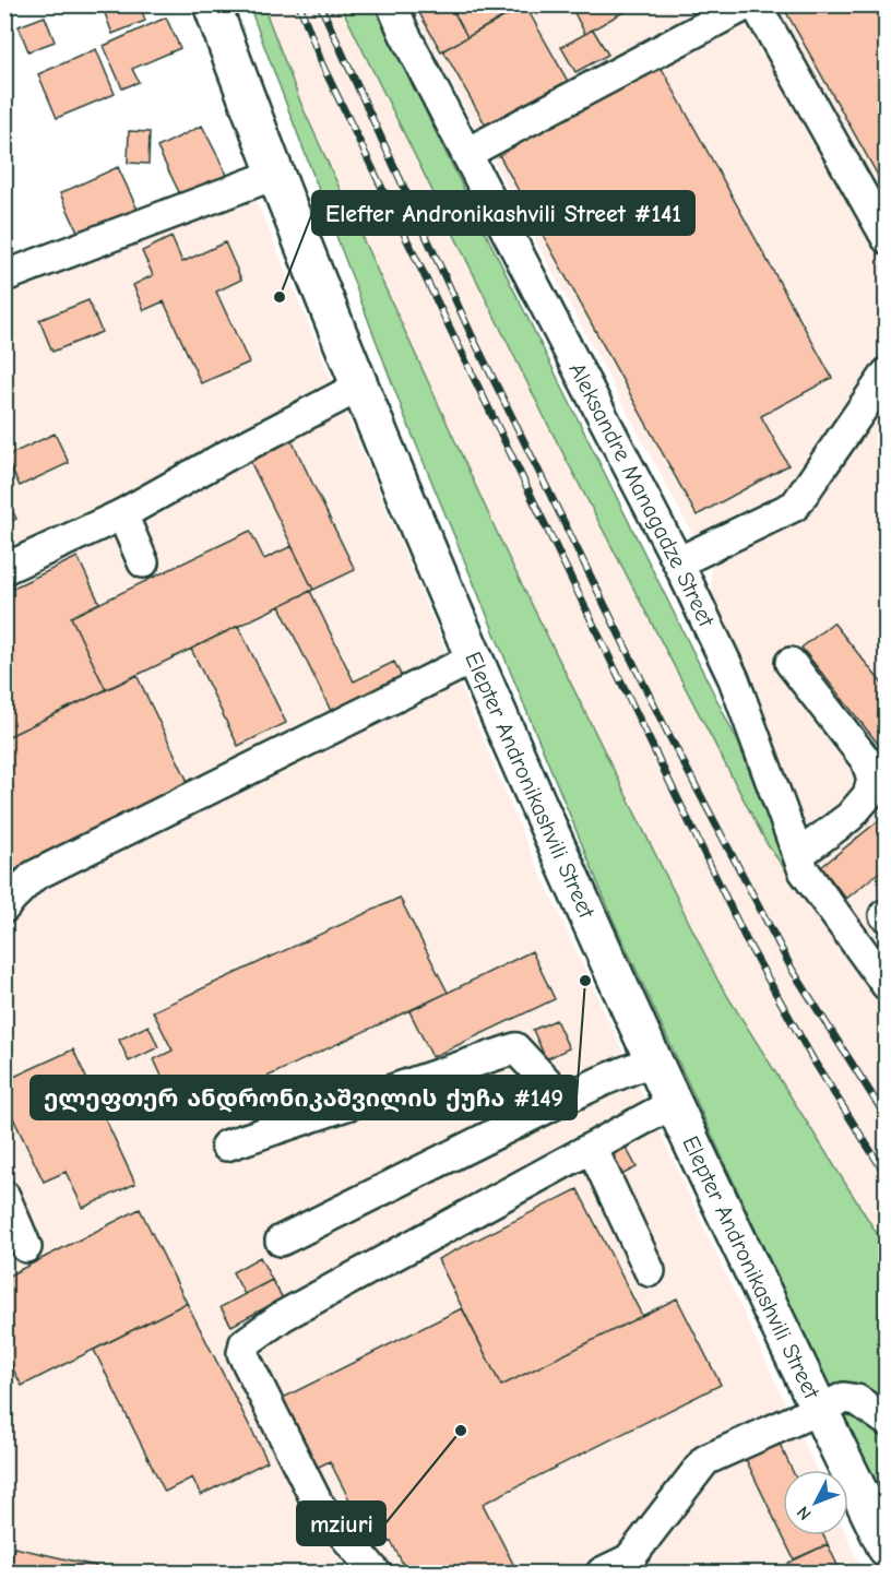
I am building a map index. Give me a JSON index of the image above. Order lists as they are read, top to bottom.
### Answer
{
  "streets": {
    "main road": ["Elepter Andronikashvili Street"],
    "street": ["Aleksandre Managadze Street"]
  },
  "places": ["Elefter Andronikashvili Street #141", "ელეფთერ ანდრონიკაშვილის ქუჩა #149", "mziuri"],
  "north": "bottom left"
}
